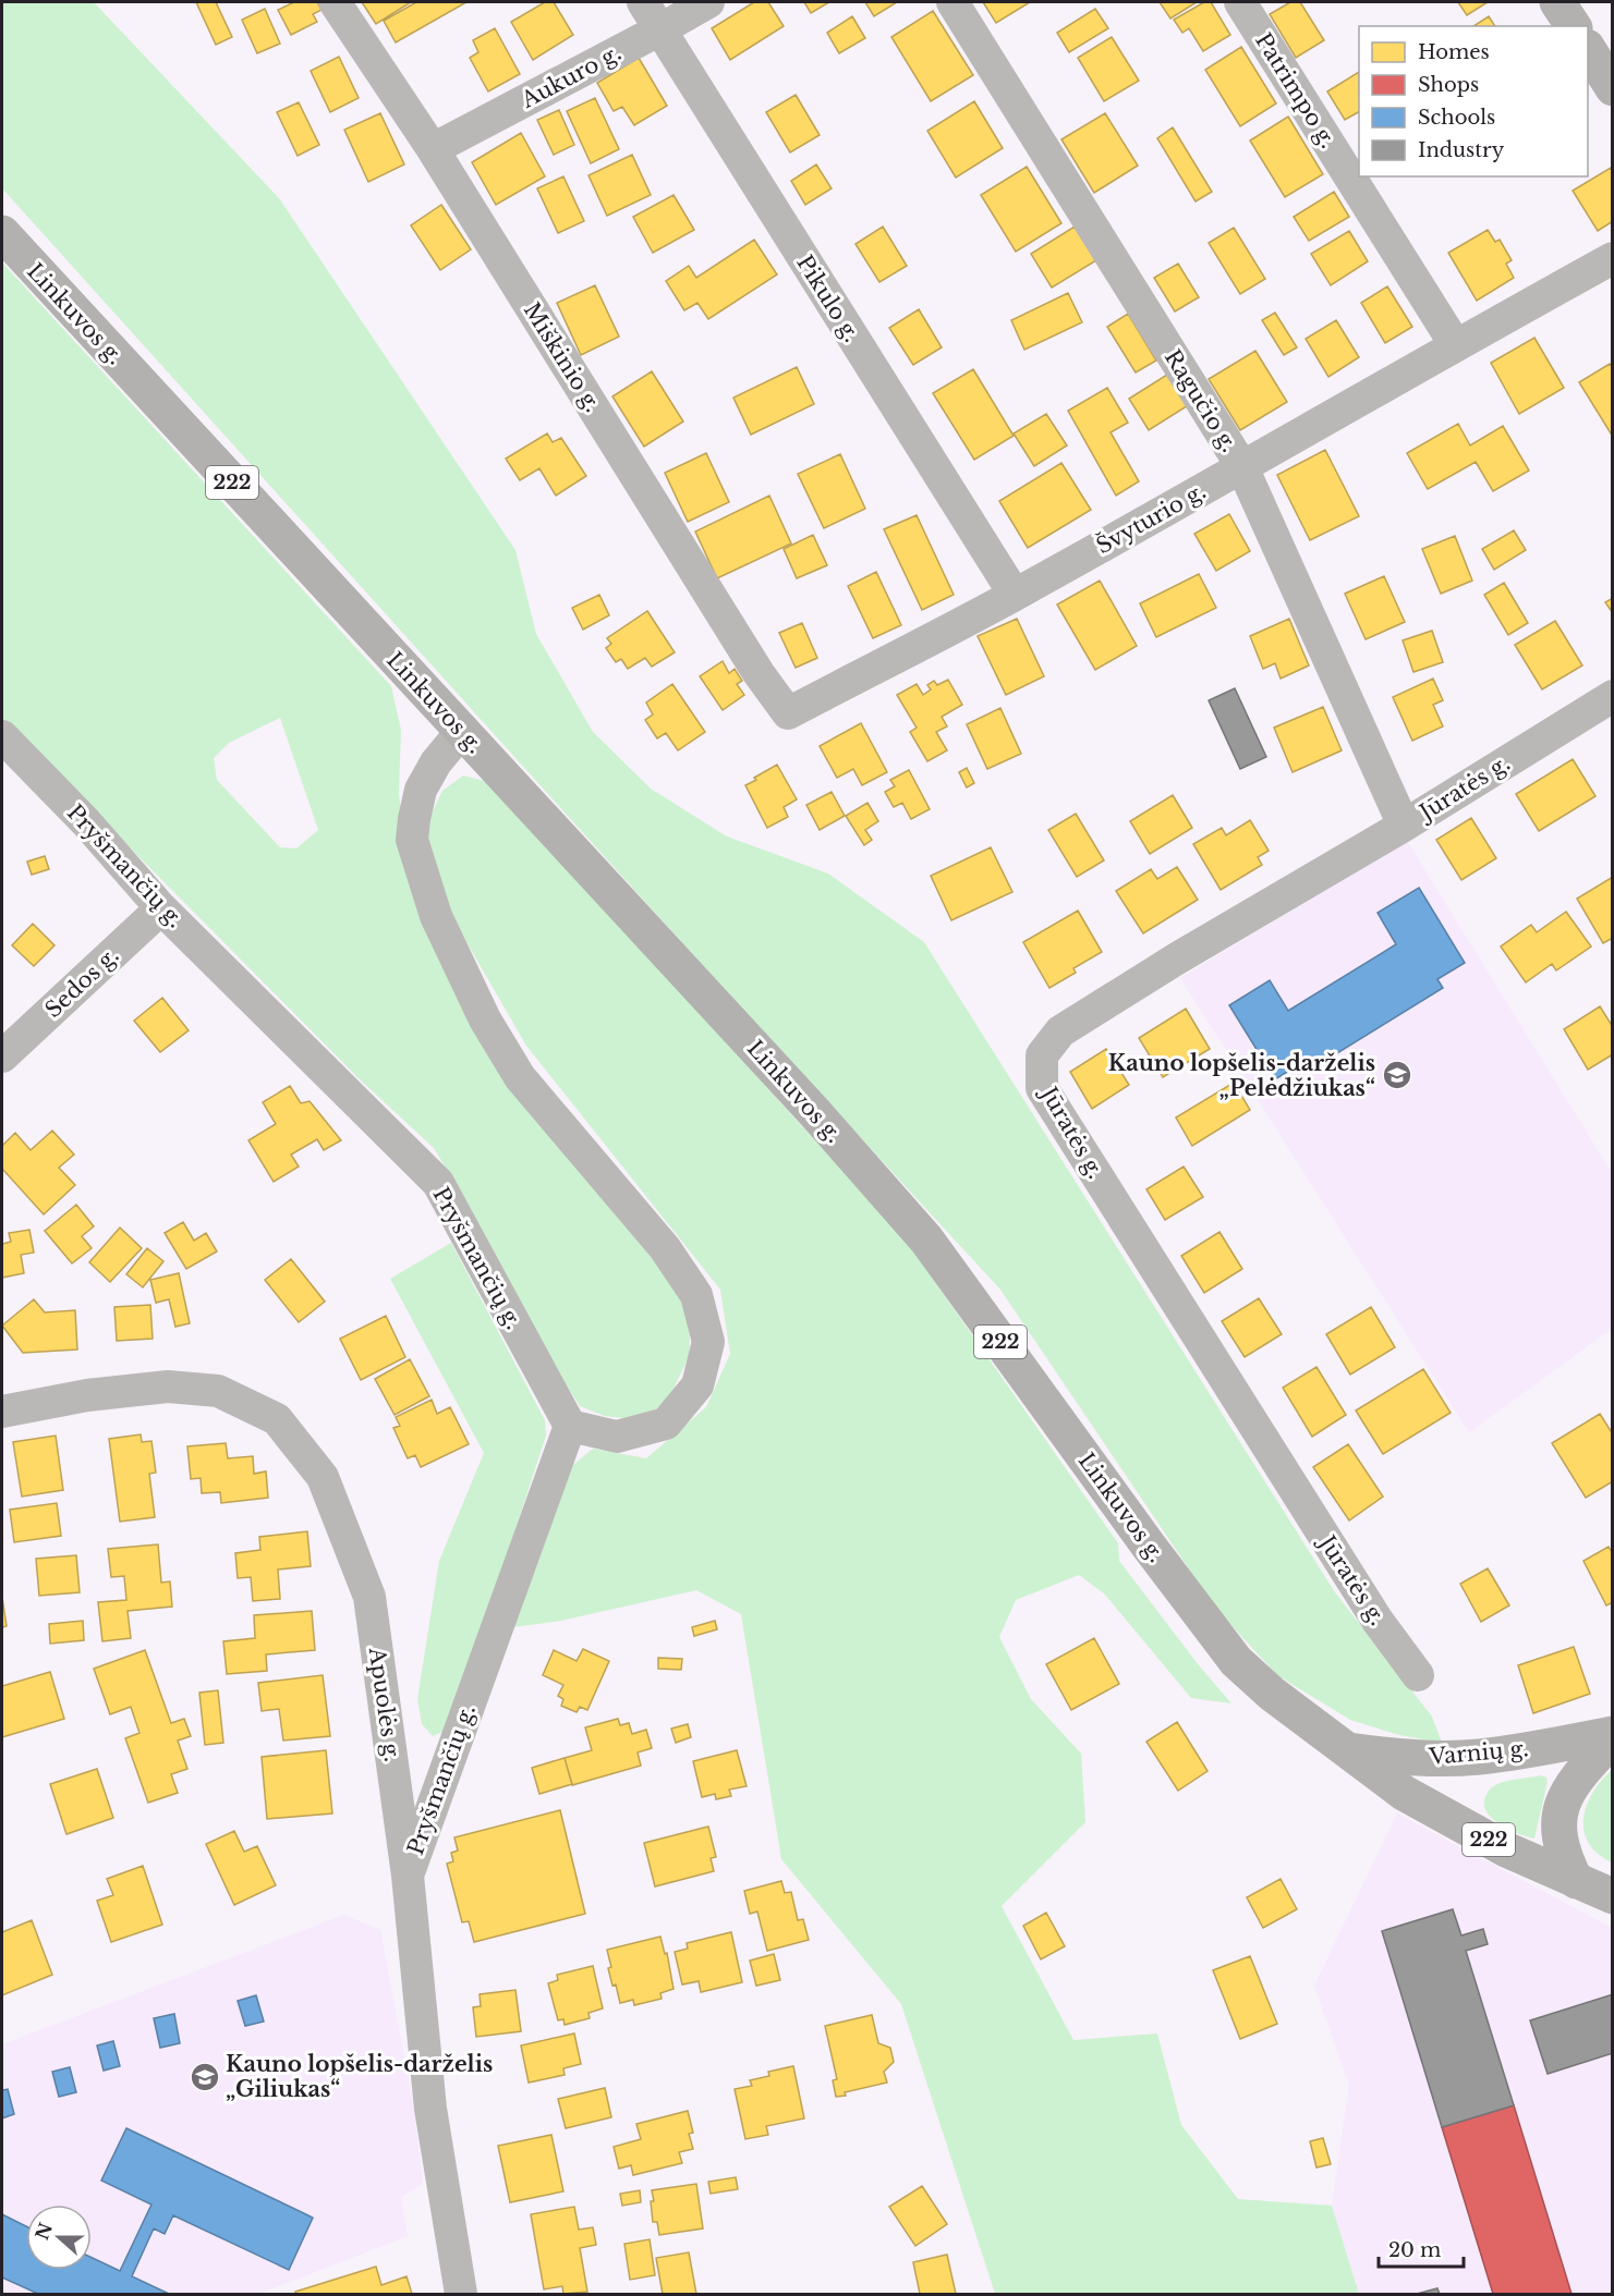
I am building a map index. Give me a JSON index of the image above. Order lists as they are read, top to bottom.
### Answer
{
  "streets": {
    "main road": ["Linkuvos g.", "222", "Varnių g."],
    "street": [
      "Aukuro g.",
      "Patrimpo g.",
      "Pikulo g.",
      "Miškinio g.",
      "Ragučio g.",
      "Švyturio g.",
      "Jūratės g.",
      "Pryšmančių g.",
      "Sedos g.",
      "Apuolės g."
    ]
  },
  "crossings": [
    ["Aukuro g.", "Pikulo g."],
    ["Aukuro g.", "Miškinio g."],
    ["Patrimpo g.", "Švyturio g."],
    ["Pikulo g.", "Švyturio g."],
    ["Linkuvos g.", "Varnių g."],
    ["Miškinio g.", "Švyturio g."],
    ["Ragučio g.", "Švyturio g."],
    ["Ragučio g.", "Jūratės g."],
    ["Pryšmančių g.", "Sedos g."],
    ["Pryšmančių g.", "Apuolės g."]
  ],
  "places": {
    "school or university": ["Kauno lopšelis-darželis „Pelėdžiukas“", "Kauno lopšelis-darželis „Giliukas“"]
  },
  "legend": [
    "Homes",
    "Shops",
    "Schools",
    "Industry"
  ],
  "scale_bar": "20 m",
  "north": "left"
}
